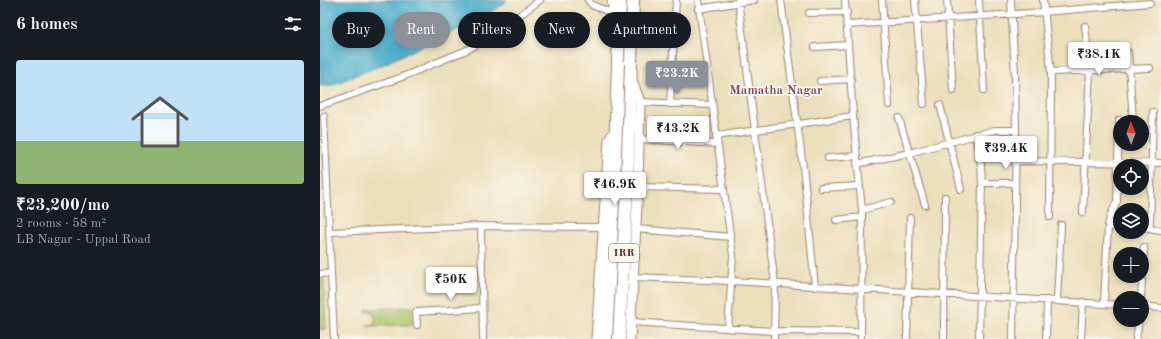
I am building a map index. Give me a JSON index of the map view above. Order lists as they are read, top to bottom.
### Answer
{
  "streets": {
    "highway": ["IRR"]
  },
  "districts": ["Mamatha Nagar"],
  "north": "top",
  "page": {
    "heading": "6 homes",
    "chip": [
      "Buy",
      "Rent",
      "Filters",
      "New",
      "Apartment"
    ],
    "price": [
      "₹38.1K",
      "₹23.2K",
      "₹43.2K",
      "₹39.4K",
      "₹46.9K",
      "₹50K"
    ],
    "list": [
      {
        "name": "₹23,200/mo",
        "note": "2 rooms · 58 m² · LB Nagar - Uppal Road"
      }
    ],
    "map_buttons": ["+", "−"]
  }
}
